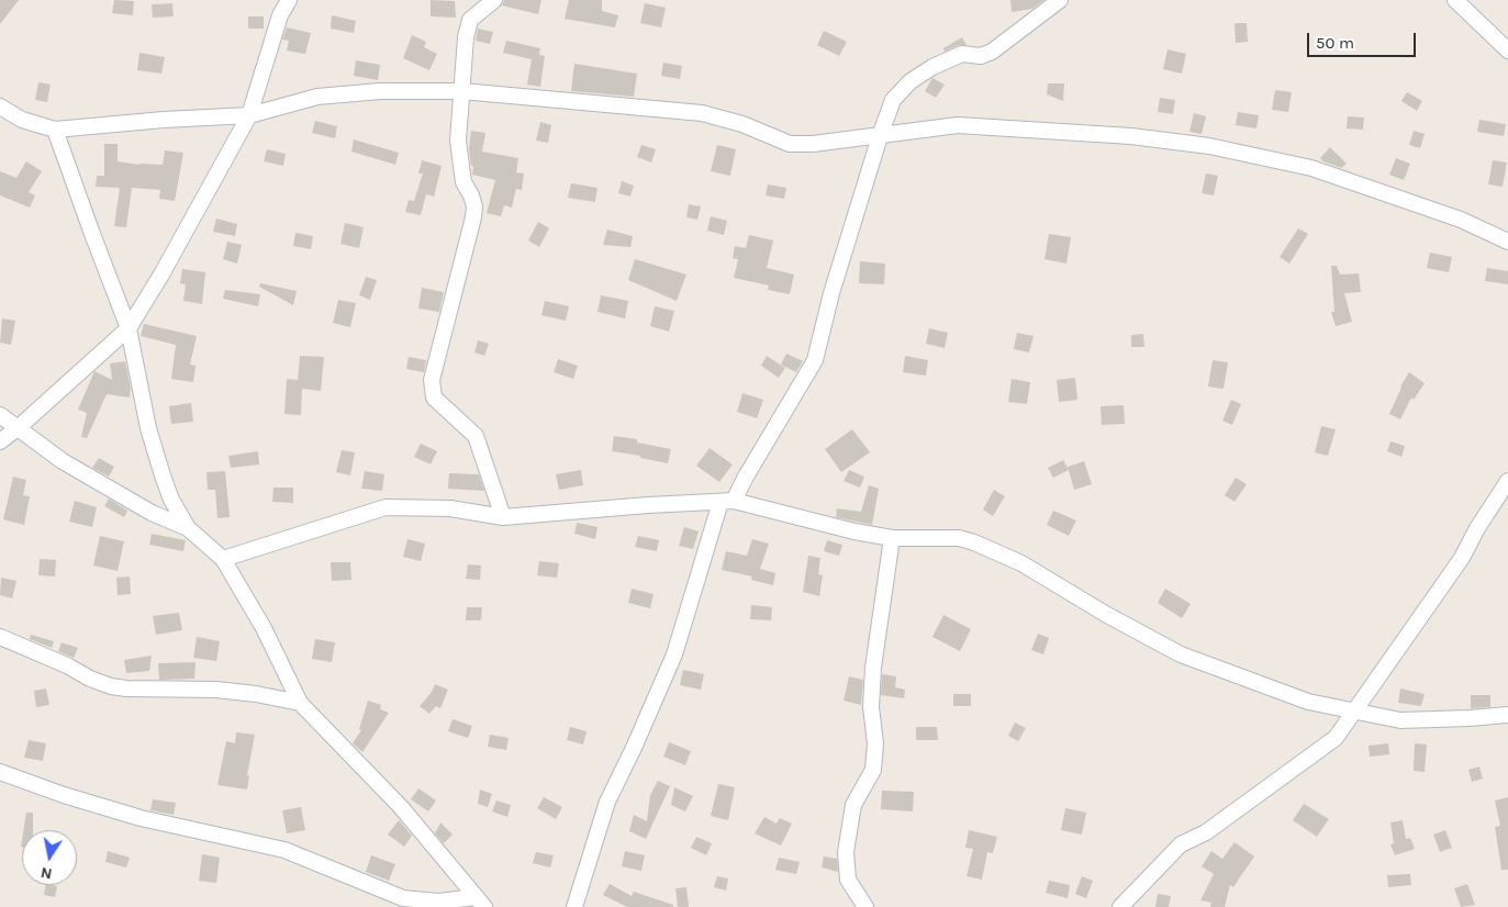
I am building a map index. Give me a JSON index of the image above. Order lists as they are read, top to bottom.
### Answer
{
  "scale_bar": "50 m",
  "north": "bottom"
}
